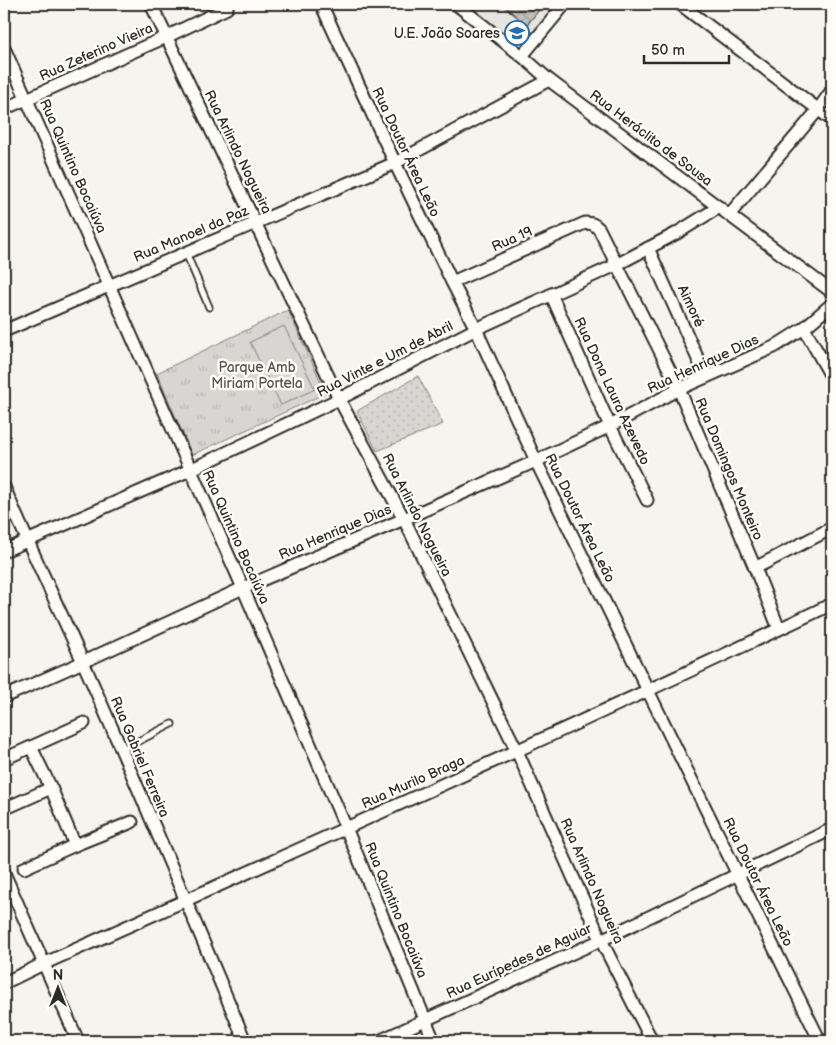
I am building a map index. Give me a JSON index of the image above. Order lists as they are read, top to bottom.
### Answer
{
  "streets": {
    "street": [
      "Rua Zeferino Vieira",
      "Rua Heráclito de Sousa",
      "Rua Arlindo Nogueira",
      "Rua Doutor Área Leão",
      "Rua Quintino Bocaiúva",
      "Rua Manoel da Paz",
      "Rua 19",
      "Aimoré",
      "Rua Vinte e Um de Abril",
      "Rua Henrique Dias",
      "Rua Dona Laura Azevedo",
      "Rua Domingos Monteiro",
      "Rua Gabriel Ferreira",
      "Rua Murilo Braga",
      "Rua Eurípedes de Aguiar"
    ]
  },
  "crossings": [
    ["Rua Zeferino Vieira", "Rua Arlindo Nogueira"],
    ["Rua Zeferino Vieira", "Rua Quintino Bocaiúva"],
    ["Rua Heráclito de Sousa", "Rua Manoel da Paz"],
    ["Rua Heráclito de Sousa", "Rua Vinte e Um de Abril"],
    ["Rua Arlindo Nogueira", "Rua Manoel da Paz"],
    ["Rua Arlindo Nogueira", "Rua Vinte e Um de Abril"],
    ["Rua Arlindo Nogueira", "Rua Henrique Dias"],
    ["Rua Arlindo Nogueira", "Rua Murilo Braga"],
    ["Rua Arlindo Nogueira", "Rua Eurípedes de Aguiar"],
    ["Rua Doutor Área Leão", "Rua Manoel da Paz"],
    ["Rua Doutor Área Leão", "Rua 19"],
    ["Rua Doutor Área Leão", "Rua Vinte e Um de Abril"],
    ["Rua Doutor Área Leão", "Rua Henrique Dias"],
    ["Rua Doutor Área Leão", "Rua Murilo Braga"],
    ["Rua Doutor Área Leão", "Rua Eurípedes de Aguiar"],
    ["Rua Quintino Bocaiúva", "Rua Manoel da Paz"],
    ["Rua Quintino Bocaiúva", "Rua Vinte e Um de Abril"],
    ["Rua Quintino Bocaiúva", "Rua Henrique Dias"],
    ["Rua Quintino Bocaiúva", "Rua Murilo Braga"],
    ["Rua Quintino Bocaiúva", "Rua Eurípedes de Aguiar"],
    ["Rua 19", "Rua Domingos Monteiro"],
    ["Aimoré", "Rua Vinte e Um de Abril"],
    ["Aimoré", "Rua Henrique Dias"],
    ["Rua Vinte e Um de Abril", "Rua Dona Laura Azevedo"],
    ["Rua Vinte e Um de Abril", "Rua Domingos Monteiro"],
    ["Rua Vinte e Um de Abril", "Rua Gabriel Ferreira"],
    ["Rua Henrique Dias", "Rua Dona Laura Azevedo"],
    ["Rua Henrique Dias", "Rua Domingos Monteiro"],
    ["Rua Henrique Dias", "Rua Gabriel Ferreira"],
    ["Rua Domingos Monteiro", "Rua Murilo Braga"],
    ["Rua Gabriel Ferreira", "Rua Murilo Braga"]
  ],
  "parks": ["Parque Amb Miriam Portela"],
  "places": {
    "school or university": ["U.E. João Soares"]
  },
  "scale_bar": "50 m",
  "north": "top"
}
